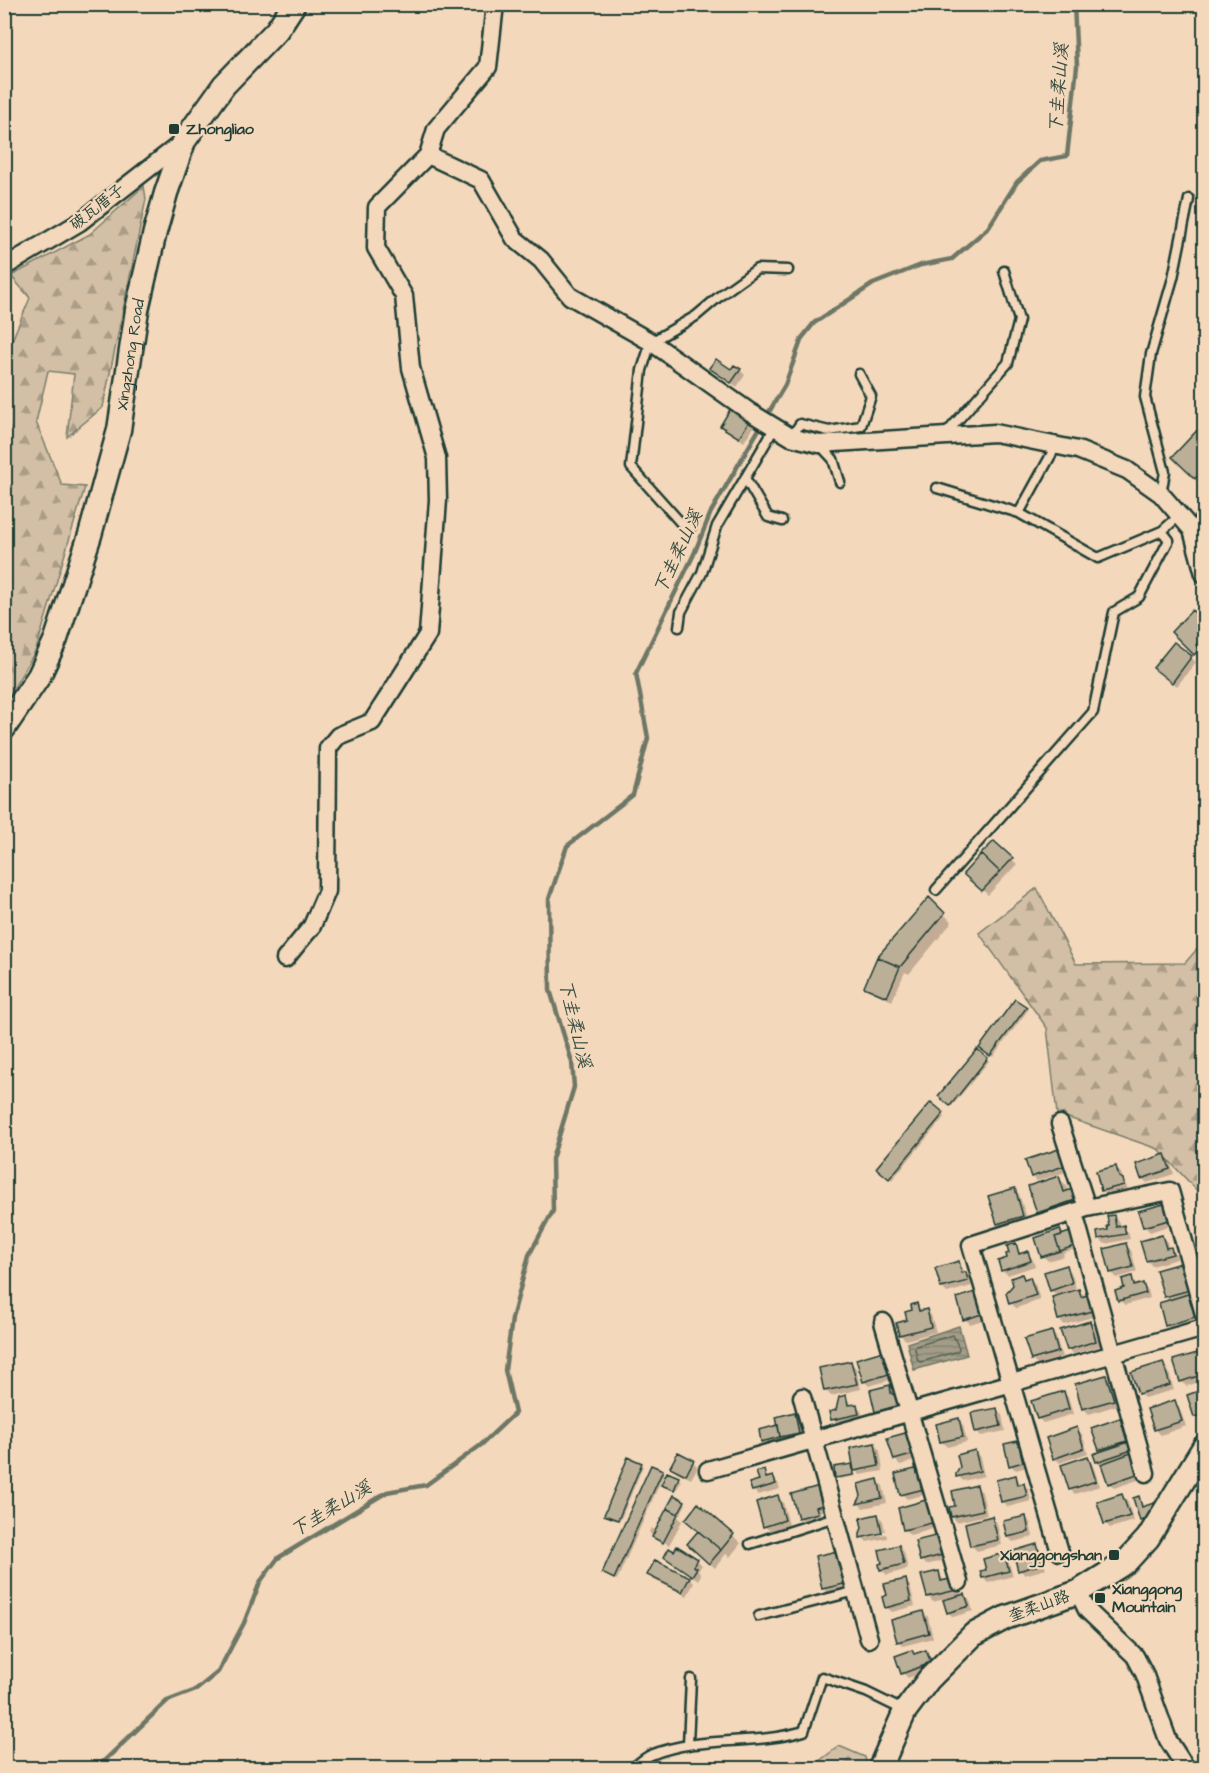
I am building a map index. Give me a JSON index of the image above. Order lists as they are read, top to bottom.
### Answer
{
  "streets": {
    "street": ["破瓦厝子", "Xingzhong Road", "奎柔山路"]
  },
  "crossings": [
    ["破瓦厝子", "Xingzhong Road"]
  ],
  "water": ["下圭柔山溪"],
  "places": {
    "transit": ["Zhongliao", "Xianggongshan", "Xianggong Mountain"]
  }
}
